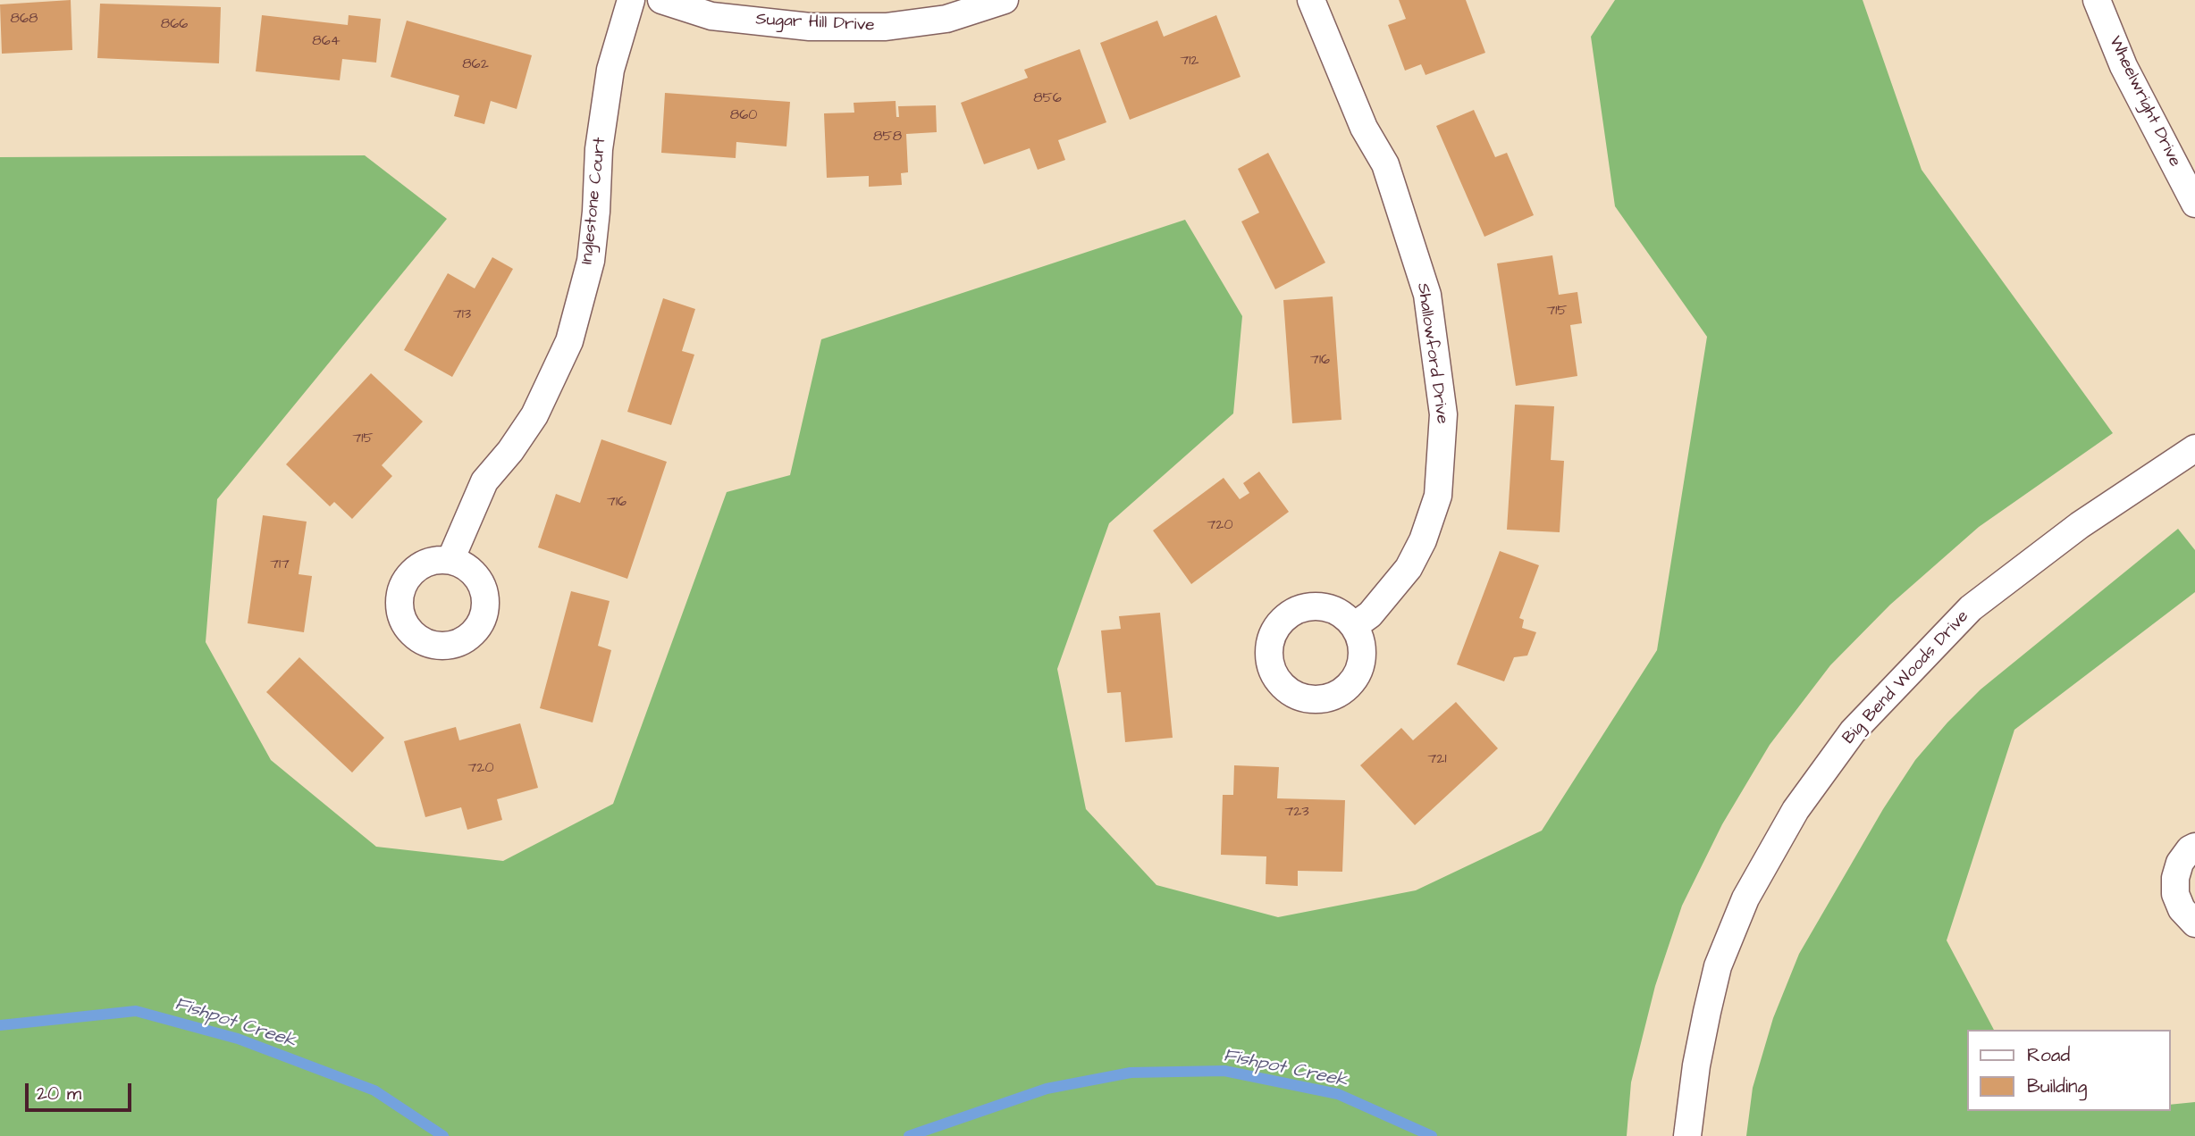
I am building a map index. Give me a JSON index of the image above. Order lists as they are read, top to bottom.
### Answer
{
  "streets": {
    "street": [
      "Sugar Hill Drive",
      "Wheelwright Drive",
      "Inglestone Court",
      "Shallowford Drive",
      "Big Bend Woods Drive"
    ]
  },
  "water": ["Fishpot Creek"],
  "house_numbers": [
    "868",
    "866",
    "864",
    "712",
    "862",
    "856",
    "860",
    "858",
    "715",
    "713",
    "716",
    "715",
    "716",
    "720",
    "717",
    "721",
    "720",
    "723"
  ],
  "legend": ["Road", "Building"],
  "scale_bar": "20 m"
}
